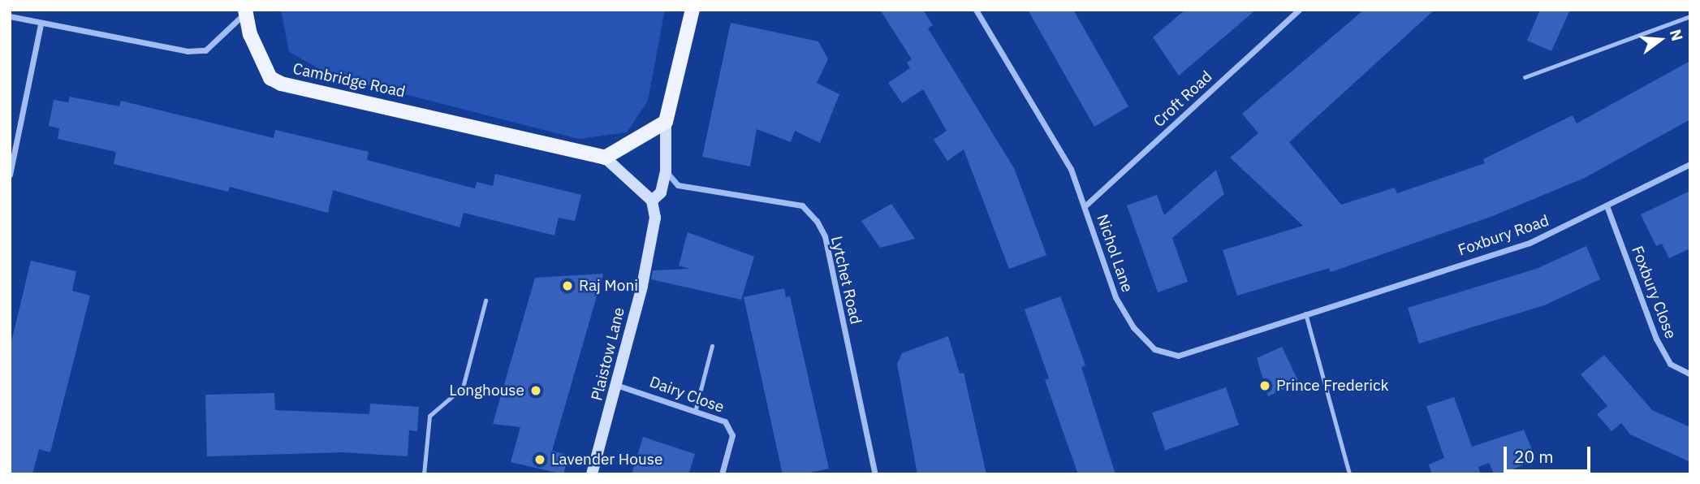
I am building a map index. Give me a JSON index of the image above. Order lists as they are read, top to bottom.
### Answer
{
  "streets": {
    "main road": ["Cambridge Road", "Plaistow Lane"],
    "street": [
      "Croft Road",
      "Foxbury Road",
      "Nichol Lane",
      "Lytchet Road",
      "Foxbury Close",
      "Dairy Close"
    ]
  },
  "crossings": [
    ["Cambridge Road", "Plaistow Lane"],
    ["Croft Road", "Nichol Lane"],
    ["Foxbury Road", "Nichol Lane"],
    ["Foxbury Road", "Foxbury Close"],
    ["Lytchet Road", "Plaistow Lane"],
    ["Plaistow Lane", "Dairy Close"]
  ],
  "places": [
    "Raj Moni",
    "Prince Frederick",
    "Longhouse",
    "Lavender House"
  ],
  "scale_bar": "20 m",
  "north": "right"
}
